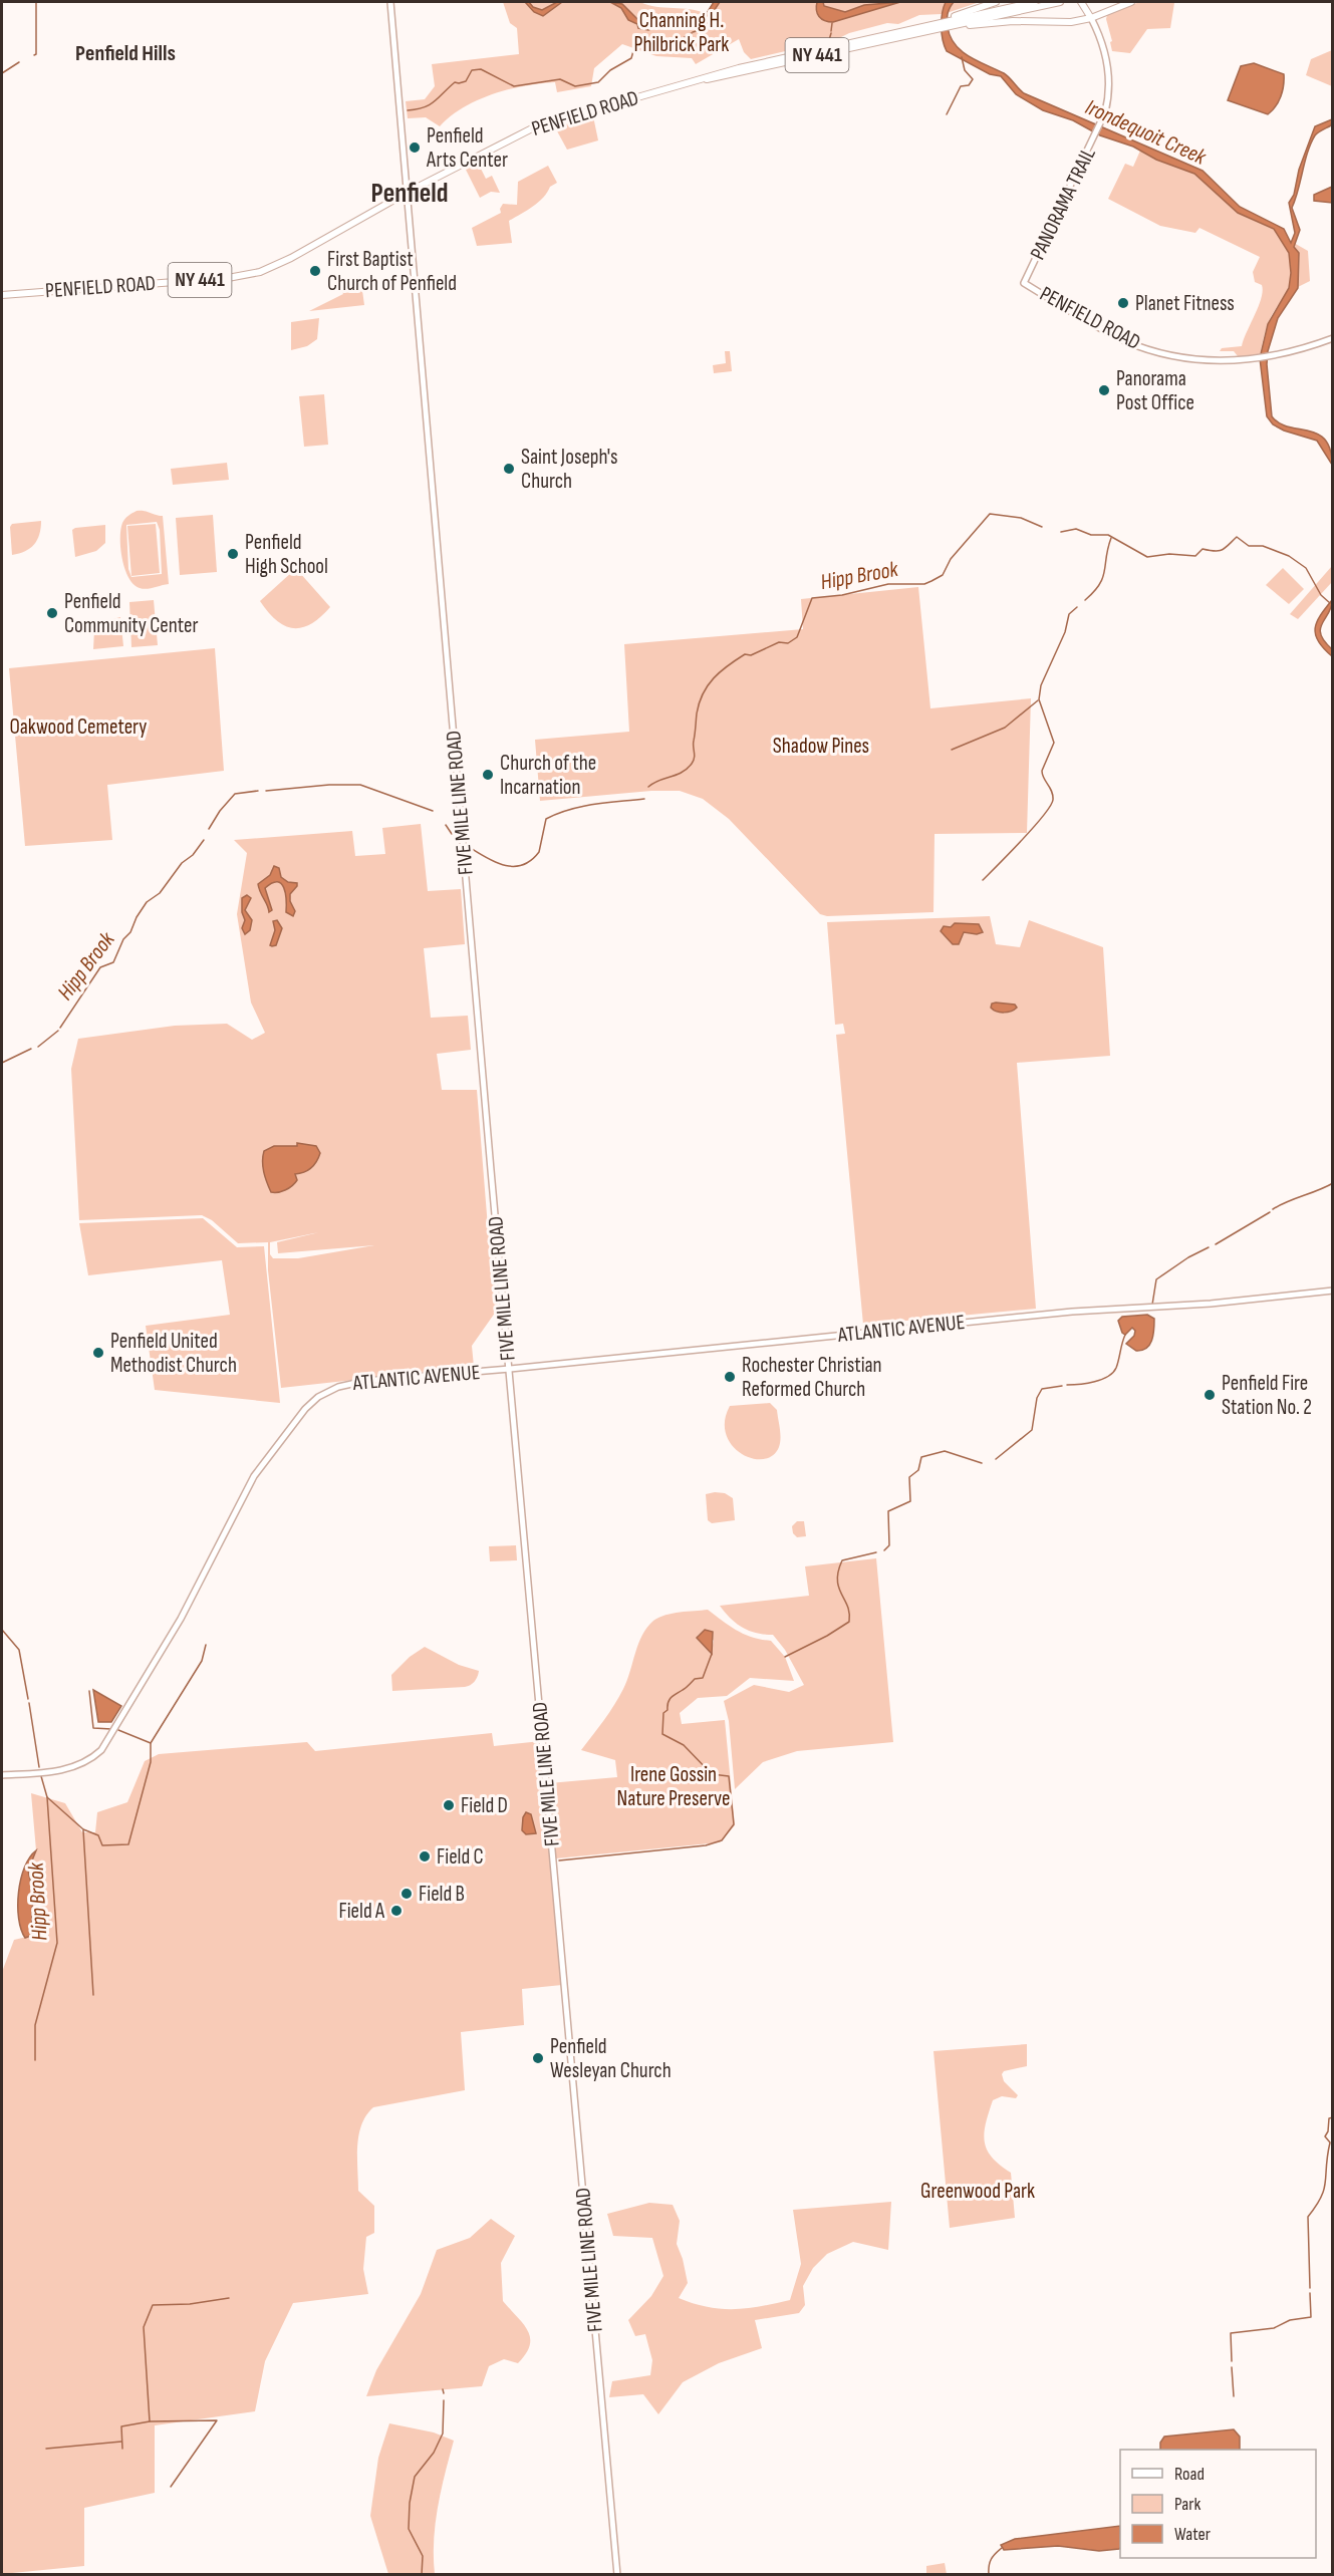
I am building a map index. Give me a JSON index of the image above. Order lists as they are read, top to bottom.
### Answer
{
  "streets": {
    "main road": [
      "NY 441",
      "PENFIELD ROAD",
      "PANORAMA TRAIL",
      "FIVE MILE LINE ROAD",
      "ATLANTIC AVENUE"
    ]
  },
  "crossings": [
    ["NY 441", "PENFIELD ROAD"],
    ["PENFIELD ROAD", "PANORAMA TRAIL"],
    ["PENFIELD ROAD", "FIVE MILE LINE ROAD"],
    ["FIVE MILE LINE ROAD", "ATLANTIC AVENUE"]
  ],
  "districts": ["Penfield Hills", "Penfield"],
  "water": ["Irondequoit Creek", "Hipp Brook"],
  "parks": [
    "Channing H. Philbrick Park",
    "Oakwood Cemetery",
    "Shadow Pines",
    "Irene Gossin Nature Preserve",
    "Greenwood Park"
  ],
  "places": [
    "Penfield Arts Center",
    "First Baptist Church of Penfield",
    "Planet Fitness",
    "Panorama Post Office",
    "Saint Joseph's Church",
    "Penfield High School",
    "Penfield Community Center",
    "Church of the Incarnation",
    "Penfield United Methodist Church",
    "Rochester Christian Reformed Church",
    "Penfield Fire Station No. 2",
    "Field D",
    "Field C",
    "Field B",
    "Field A",
    "Penfield Wesleyan Church"
  ],
  "legend": ["Road", "Park", "Water"]
}
